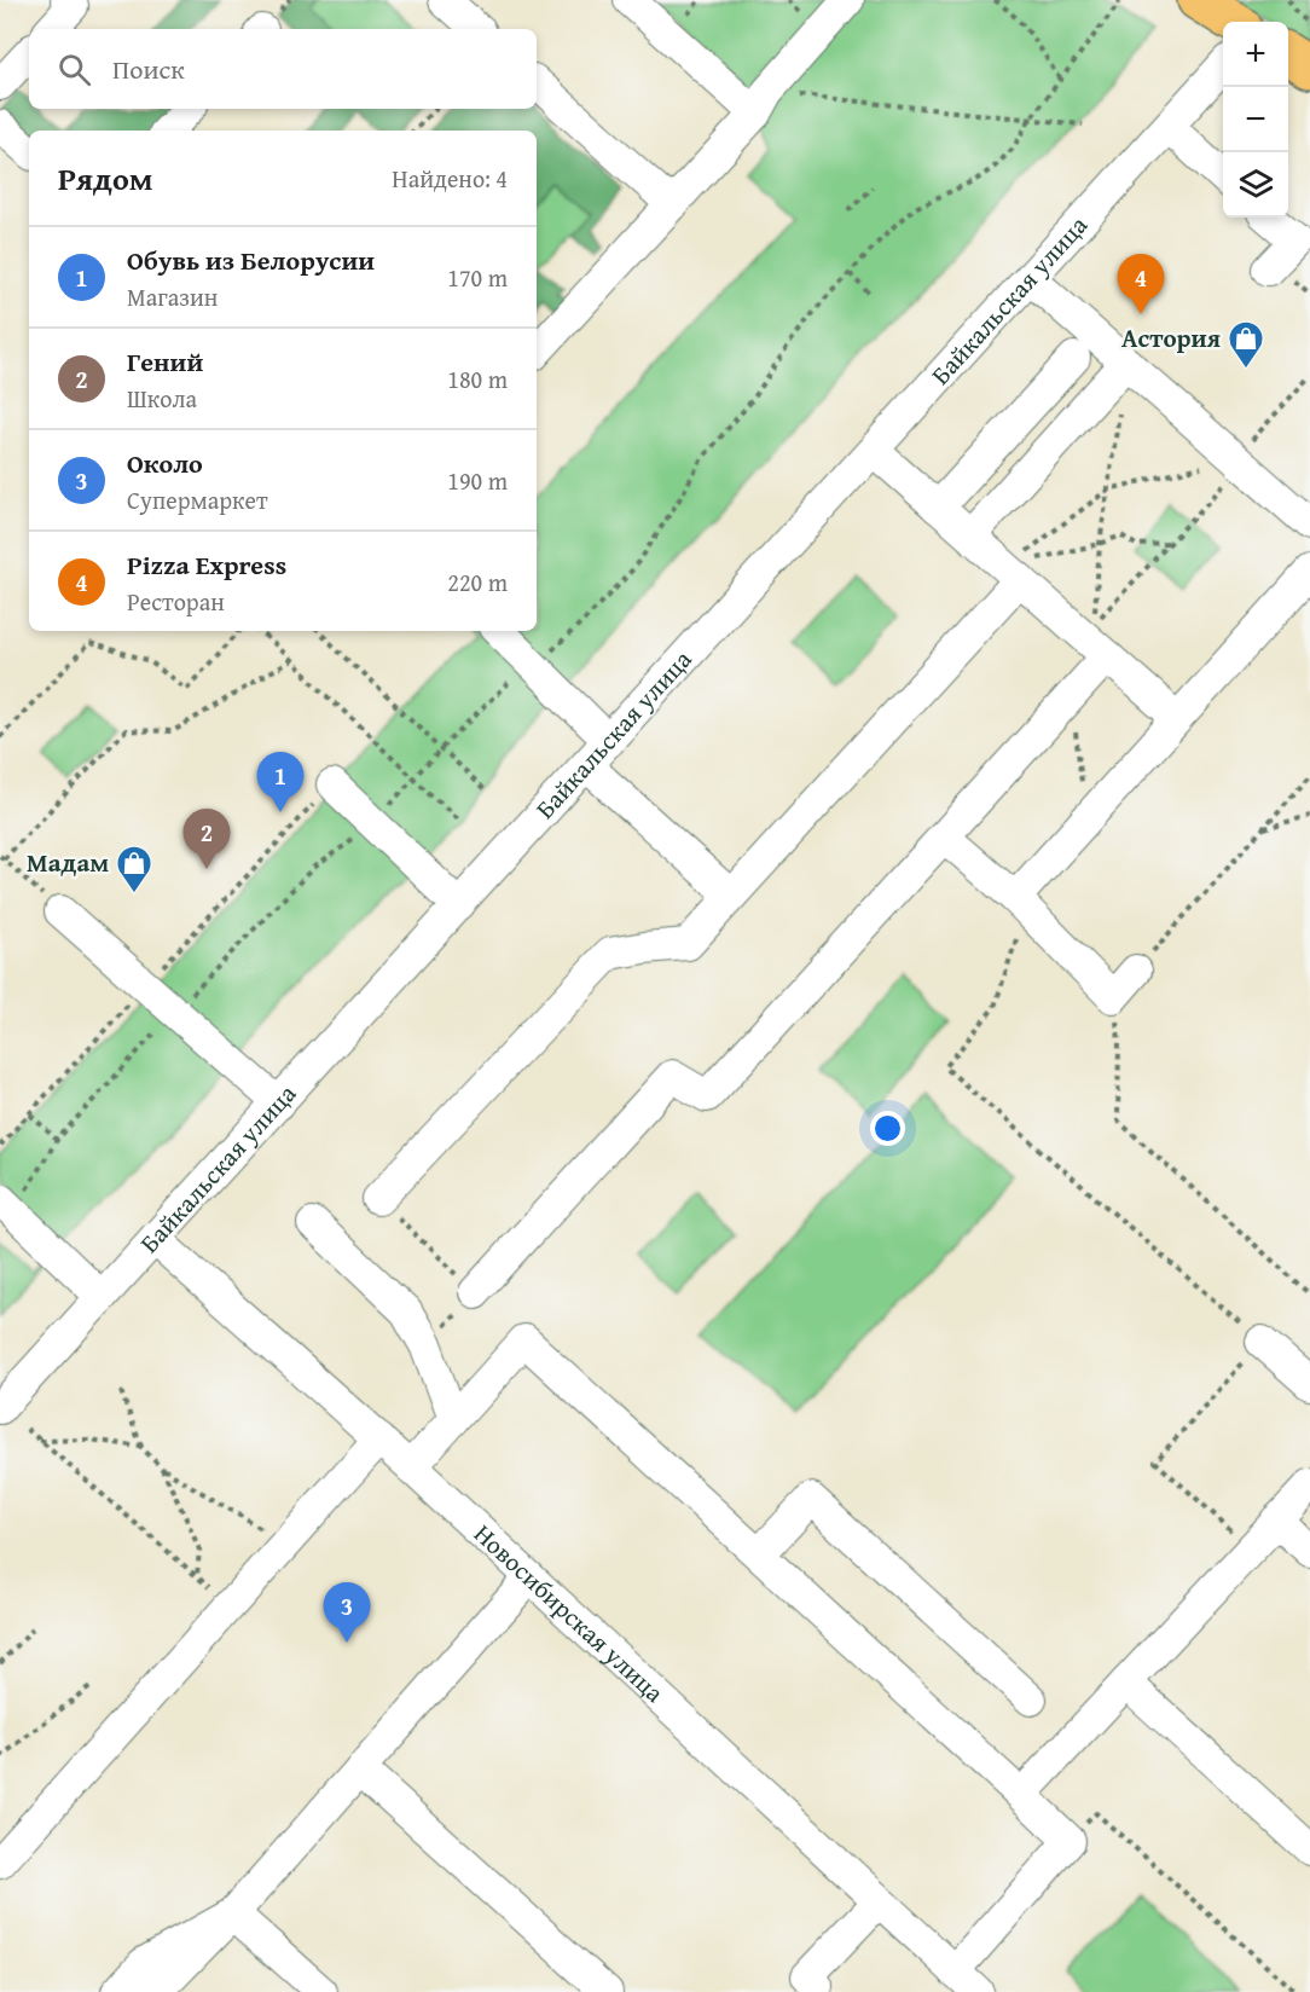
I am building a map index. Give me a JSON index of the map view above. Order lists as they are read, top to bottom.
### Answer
{
  "streets": {
    "street": ["Байкальская улица", "Новосибирская улица"]
  },
  "crossings": [
    ["Байкальская улица", "Новосибирская улица"]
  ],
  "places": {
    "shop": ["Астория", "Мадам"]
  },
  "page": {
    "map_buttons": ["+", "−"],
    "search": "Поиск",
    "heading": ["Рядом", "Найдено: 4"],
    "list": [
      {
        "mark": "1",
        "name": "Обувь из Белорусии",
        "note": "Магазин",
        "value": "170 m"
      },
      {
        "mark": "2",
        "name": "Гений",
        "note": "Школа",
        "value": "180 m"
      },
      {
        "mark": "3",
        "name": "Около",
        "note": "Супермаркет",
        "value": "190 m"
      },
      {
        "mark": "4",
        "name": "Pizza Express",
        "note": "Ресторан",
        "value": "220 m"
      }
    ],
    "pins": [
      "4",
      "1",
      "2",
      "3"
    ]
  }
}
